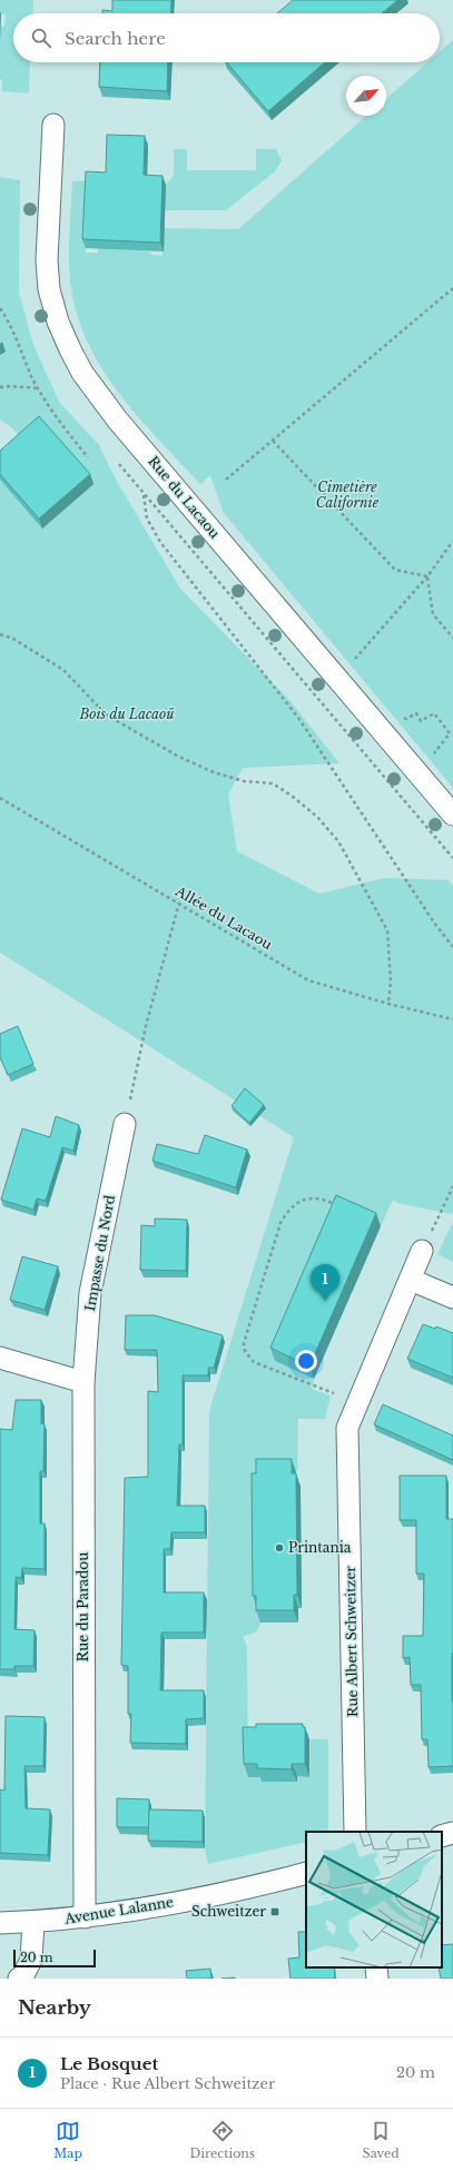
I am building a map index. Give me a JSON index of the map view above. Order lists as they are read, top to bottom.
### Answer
{
  "streets": {
    "street": [
      "Rue du Lacaou",
      "Impasse du Nord",
      "Rue du Paradou",
      "Rue Albert Schweitzer",
      "Avenue Lalanne"
    ],
    "path": ["Allée du Lacaou"]
  },
  "crossings": [
    ["Impasse du Nord", "Rue du Paradou"],
    ["Rue du Paradou", "Avenue Lalanne"]
  ],
  "parks": ["Cimetière Californie", "Bois du Lacaoü"],
  "places": {
    "other": ["Printania"],
    "transit": ["Schweitzer"]
  },
  "scale_bar": "20 m",
  "north": "top right",
  "page": {
    "search": "Search here",
    "pins": "1",
    "scale": "20 m",
    "heading": "Nearby",
    "list": [
      {
        "mark": "1",
        "name": "Le Bosquet",
        "note": "Place · Rue Albert Schweitzer",
        "value": "20 m"
      }
    ],
    "nav": ["Map", "Directions", "Saved"]
  }
}
